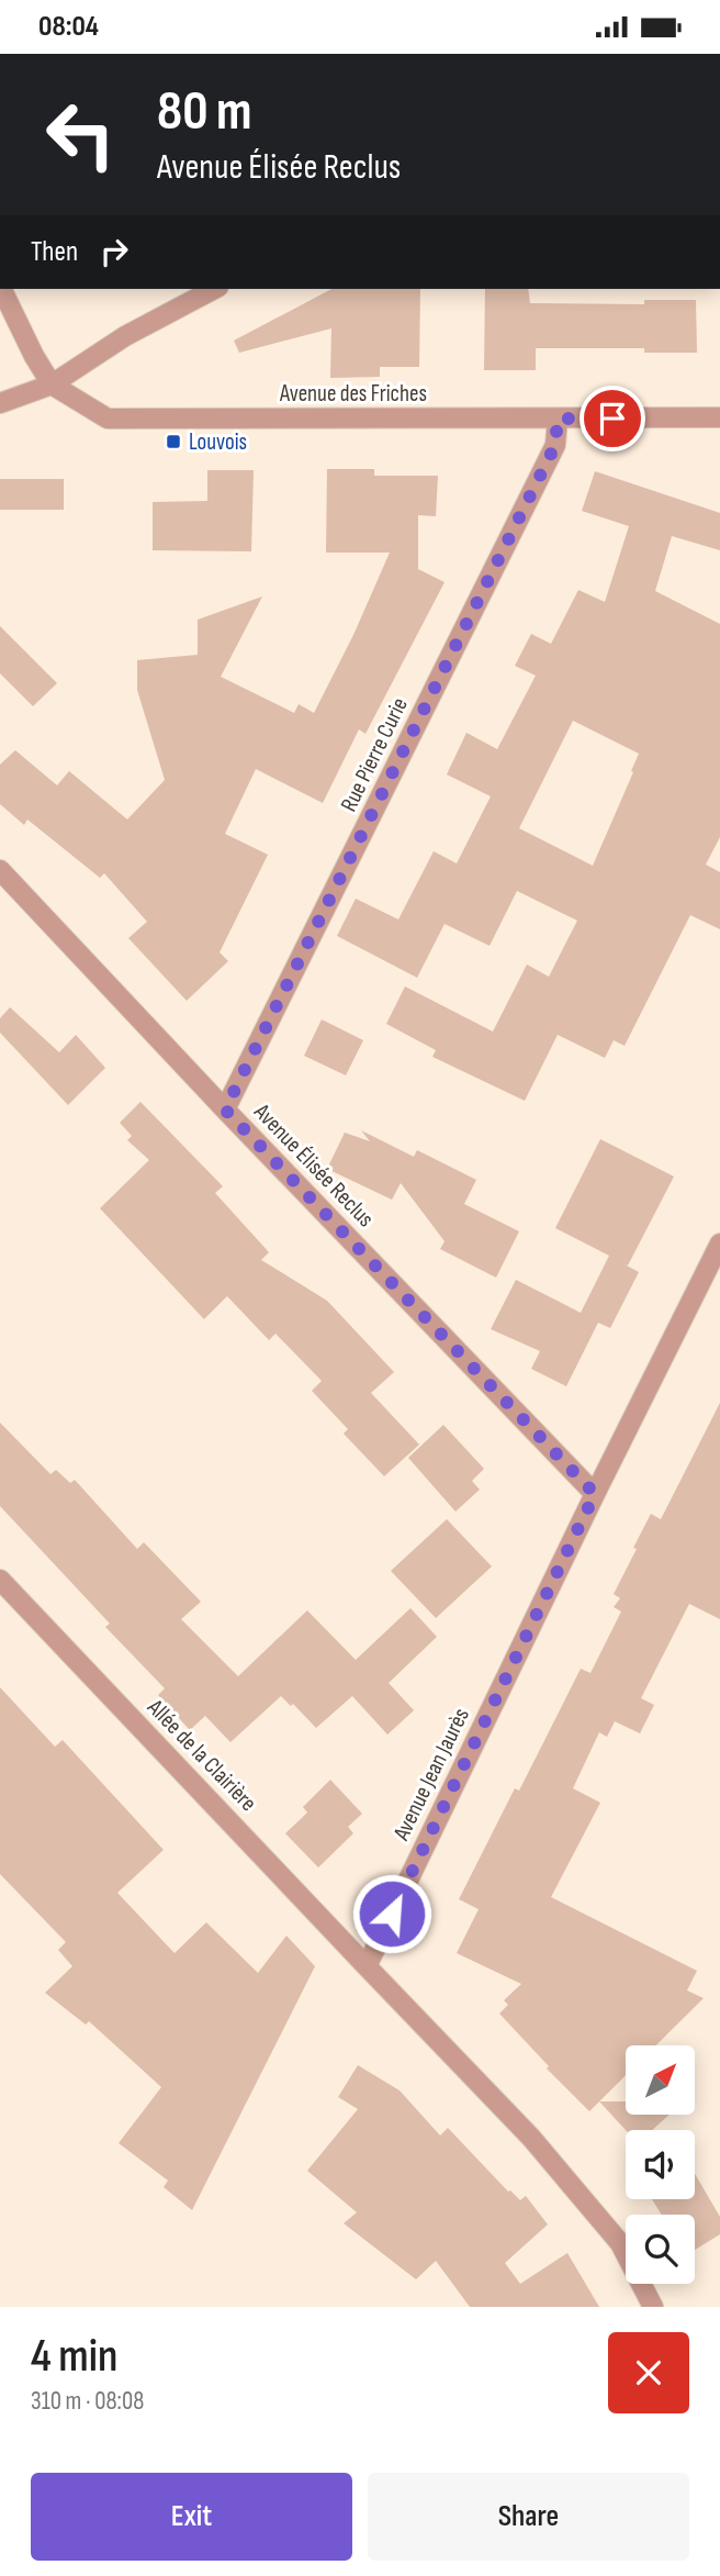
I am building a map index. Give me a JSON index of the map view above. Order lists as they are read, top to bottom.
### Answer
{
  "streets": {
    "street": [
      "Avenue des Friches",
      "Rue Pierre Curie",
      "Avenue Élisée Reclus",
      "Allée de la Clairière",
      "Avenue Jean Jaurès"
    ]
  },
  "crossings": [
    ["Avenue des Friches", "Rue Pierre Curie"],
    ["Rue Pierre Curie", "Avenue Élisée Reclus"],
    ["Avenue Élisée Reclus", "Avenue Jean Jaurès"],
    ["Allée de la Clairière", "Avenue Jean Jaurès"]
  ],
  "places": {
    "transit": ["Louvois"]
  },
  "north": "top right",
  "page": {
    "status": "08:04",
    "turn": ["80 m", "Avenue Élisée Reclus"],
    "then": "Then",
    "heading": ["4 min", "310 m · 08:08"],
    "buttons": ["Exit", "Share"]
  }
}
